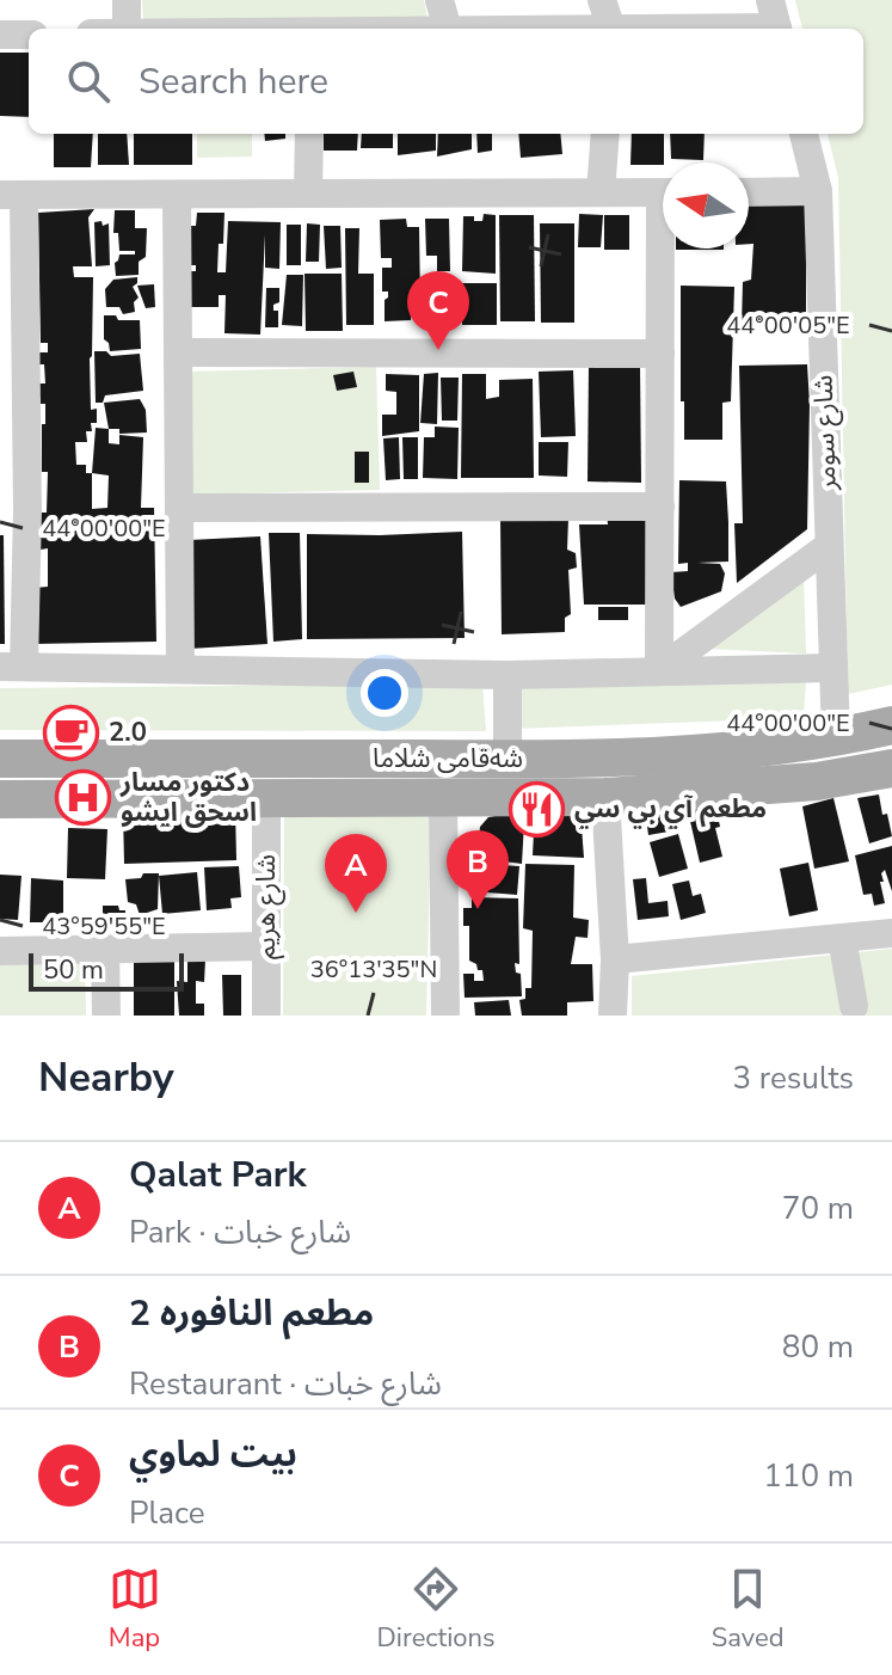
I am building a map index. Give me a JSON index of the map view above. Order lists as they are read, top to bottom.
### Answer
{
  "streets": {
    "main road": ["شەقامی شلاما"],
    "street": ["شارع سومر", "شارع هريم"]
  },
  "crossings": [
    ["شارع سومر", "شەقامی شلاما"],
    ["شەقامی شلاما", "شارع هريم"]
  ],
  "places": {
    "cafe": ["2.0"],
    "hospital": ["دكتور مسار اسحق ايشو"],
    "restaurant": ["مطعم آي بي سي"]
  },
  "scale_bar": "50 m",
  "north": "left",
  "page": {
    "search": "Search here",
    "pins": ["C", "B", "A"],
    "scale": "50 m",
    "heading": ["Nearby", "3 results"],
    "list": [
      {
        "mark": "A",
        "name": "Qalat Park",
        "note": "Park · شارع خبات",
        "value": "70 m"
      },
      {
        "mark": "B",
        "name": "مطعم النافوره 2",
        "note": "Restaurant · شارع خبات",
        "value": "80 m"
      },
      {
        "mark": "C",
        "name": "بيت لماوي",
        "note": "Place",
        "value": "110 m"
      }
    ],
    "nav": ["Map", "Directions", "Saved"]
  },
  "coordinates": [
    "44°00'05\"E",
    "44°00'00\"E",
    "43°59'55\"E",
    "36°13'35\"N"
  ]
}
